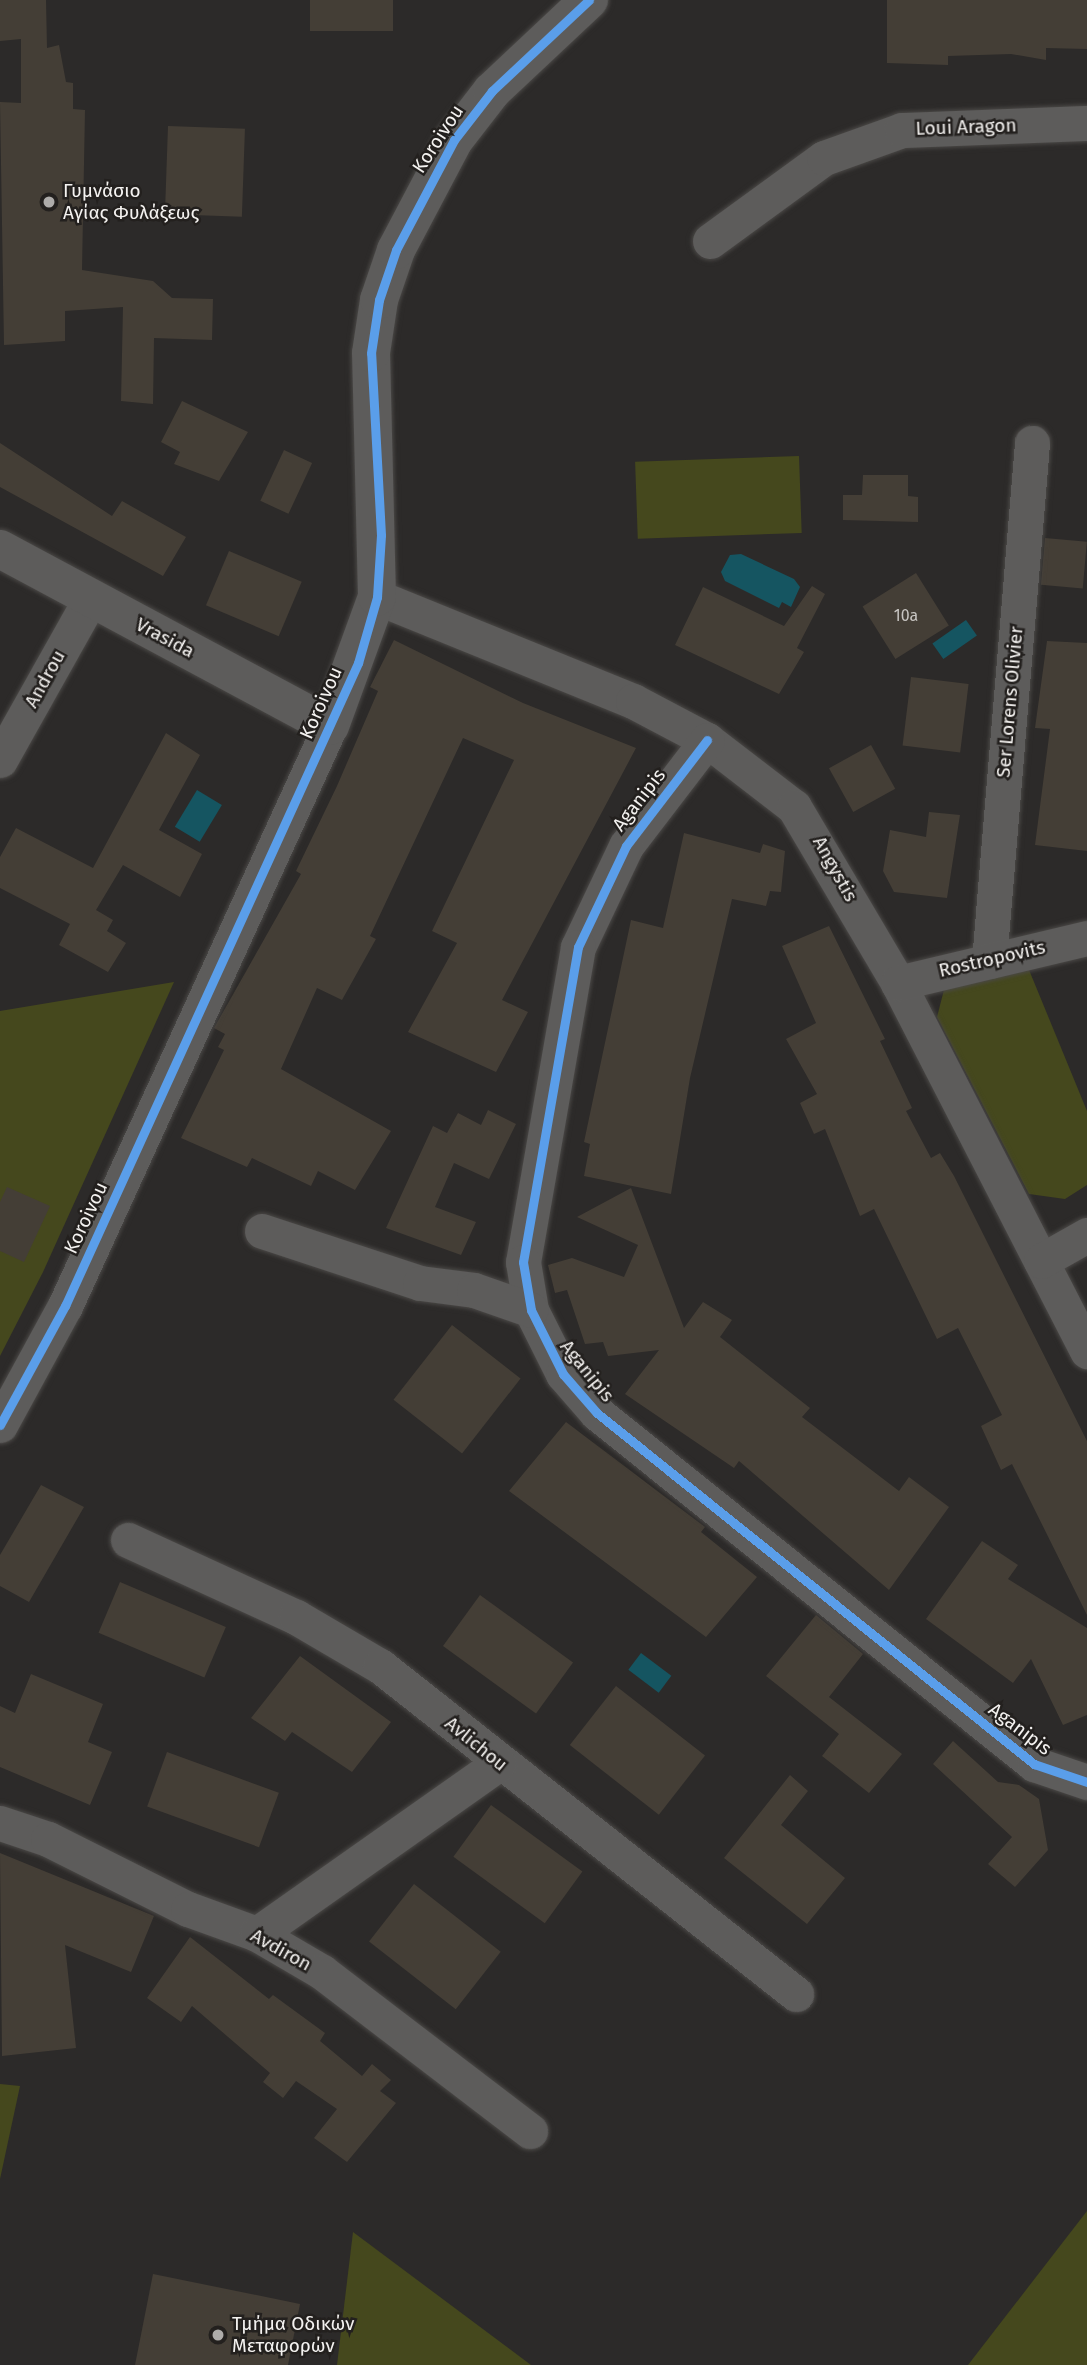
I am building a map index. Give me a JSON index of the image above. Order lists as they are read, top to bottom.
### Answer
{
  "streets": {
    "street": [
      "Loui Aragon",
      "Koroivou",
      "Vrasida",
      "Androu",
      "Ser Lorens Olivier",
      "Aganipis",
      "Angystis",
      "Rostropovits",
      "Avlichou",
      "Avdiron"
    ]
  },
  "crossings": [
    ["Koroivou", "Vrasida"],
    ["Koroivou", "Angystis"],
    ["Vrasida", "Androu"],
    ["Ser Lorens Olivier", "Rostropovits"],
    ["Aganipis", "Angystis"],
    ["Angystis", "Rostropovits"]
  ],
  "places": ["Γυμνάσιο Αγίας Φυλάξεως", "Τμήμα Οδικών Μεταφορών"],
  "house_numbers": ["10a"]
}
